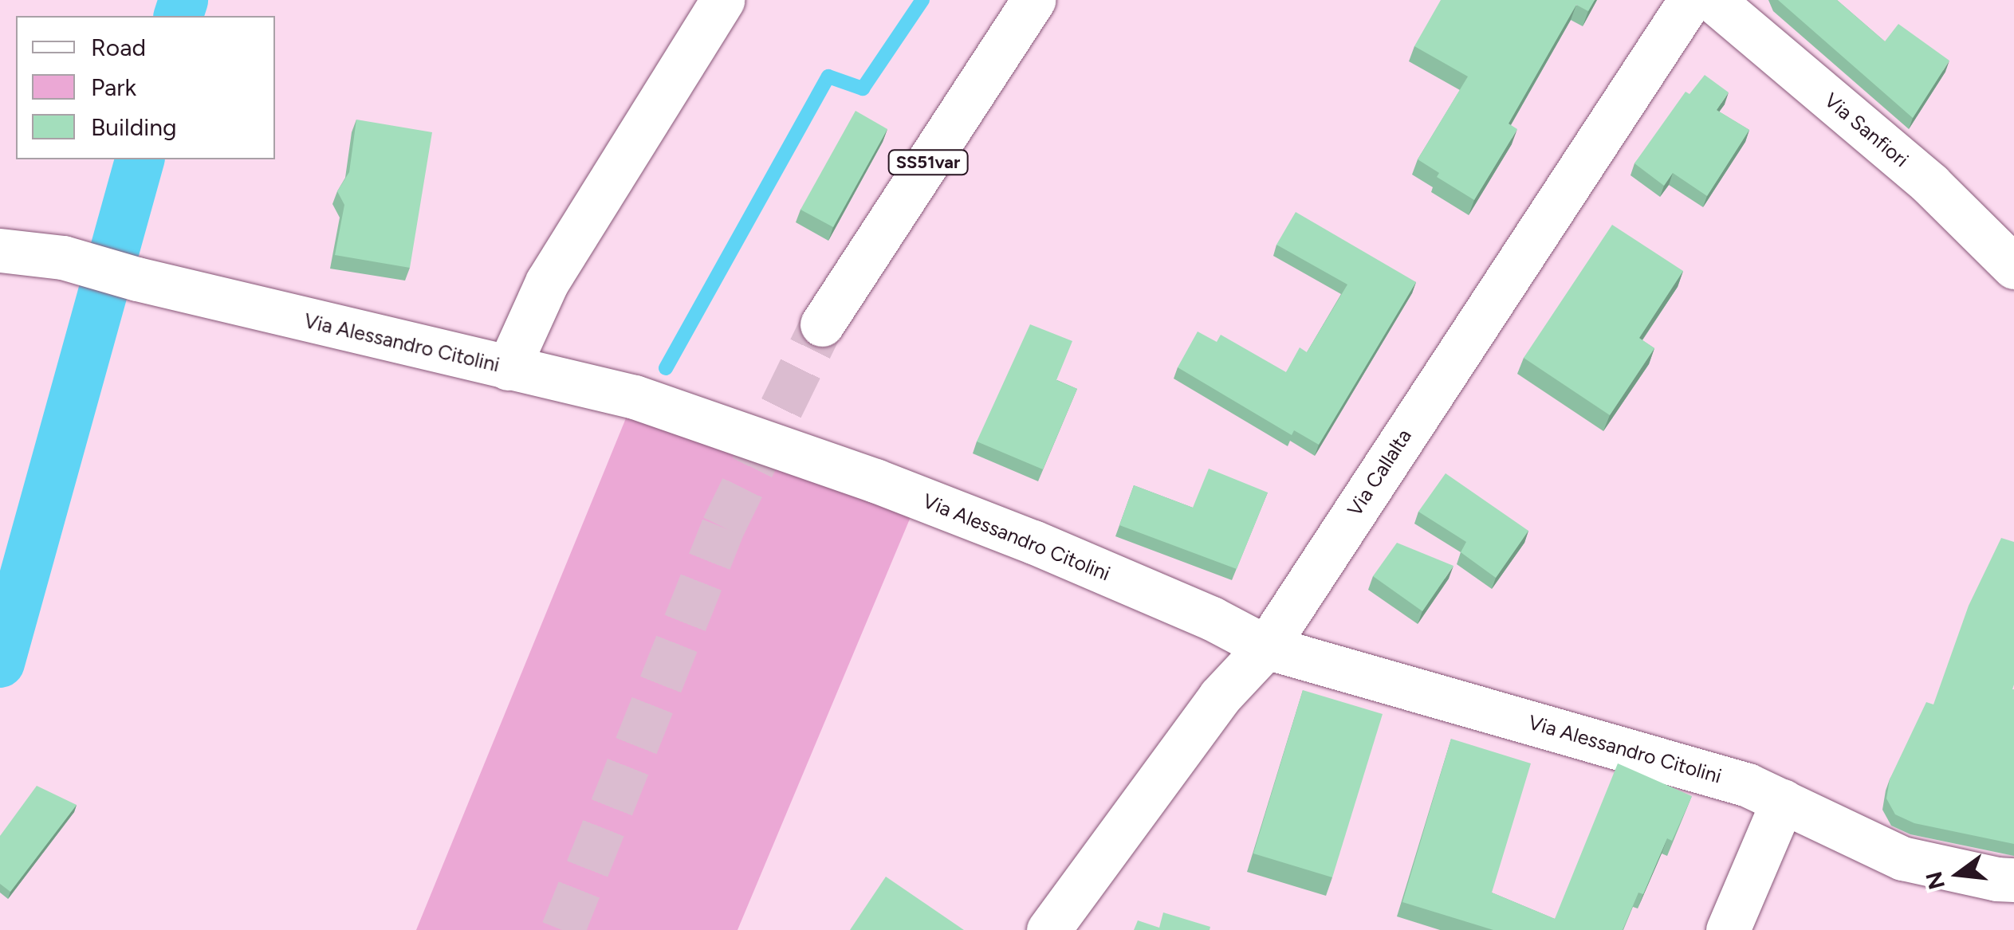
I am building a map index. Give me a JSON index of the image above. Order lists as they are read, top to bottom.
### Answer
{
  "streets": {
    "street": [
      "Via Sanfiori",
      "SS51var",
      "Via Alessandro Citolini",
      "Via Callalta"
    ]
  },
  "crossings": [
    ["Via Alessandro Citolini", "Via Callalta"]
  ],
  "legend": ["Road", "Park", "Building"],
  "north": "left"
}
